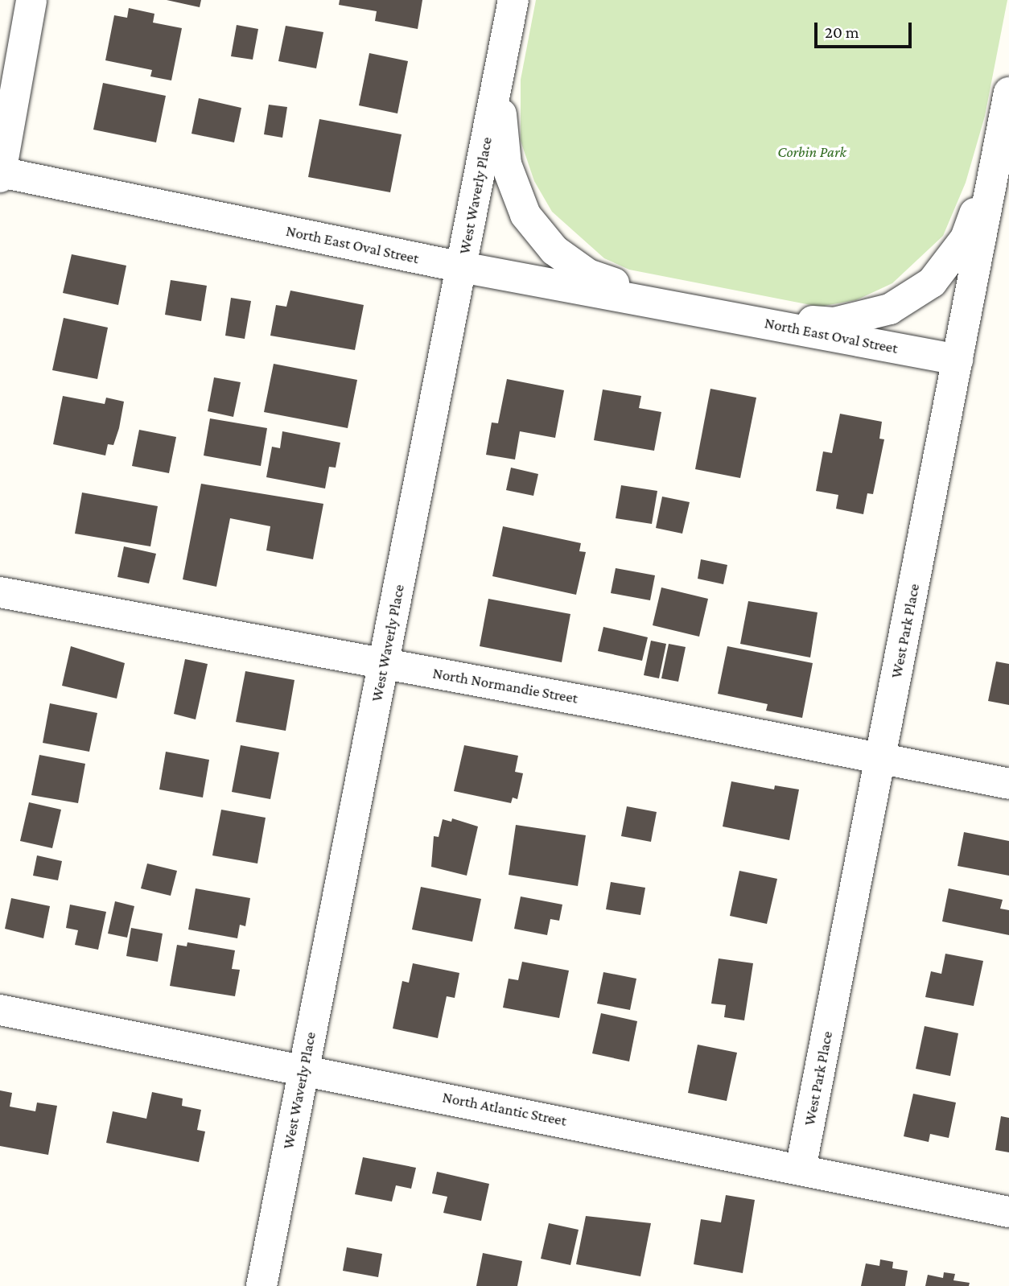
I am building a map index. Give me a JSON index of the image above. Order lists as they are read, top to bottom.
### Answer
{
  "streets": {
    "street": [
      "West Waverly Place",
      "North East Oval Street",
      "West Park Place",
      "North Normandie Street",
      "North Atlantic Street"
    ]
  },
  "crossings": [
    ["West Waverly Place", "North East Oval Street"],
    ["West Waverly Place", "North Normandie Street"],
    ["West Waverly Place", "North Atlantic Street"],
    ["North East Oval Street", "West Park Place"],
    ["West Park Place", "North Normandie Street"],
    ["West Park Place", "North Atlantic Street"]
  ],
  "parks": ["Corbin Park"],
  "scale_bar": "20 m"
}
